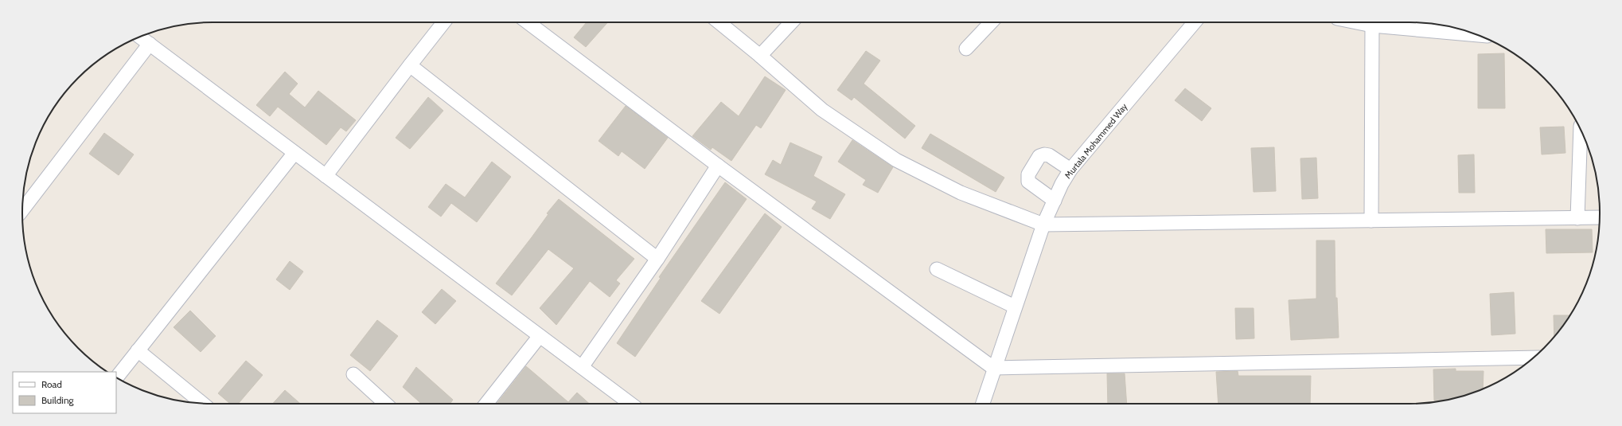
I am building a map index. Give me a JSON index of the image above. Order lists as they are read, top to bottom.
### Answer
{
  "streets": {
    "street": ["Murtala Mohammed Way"]
  },
  "legend": ["Road", "Building"]
}
